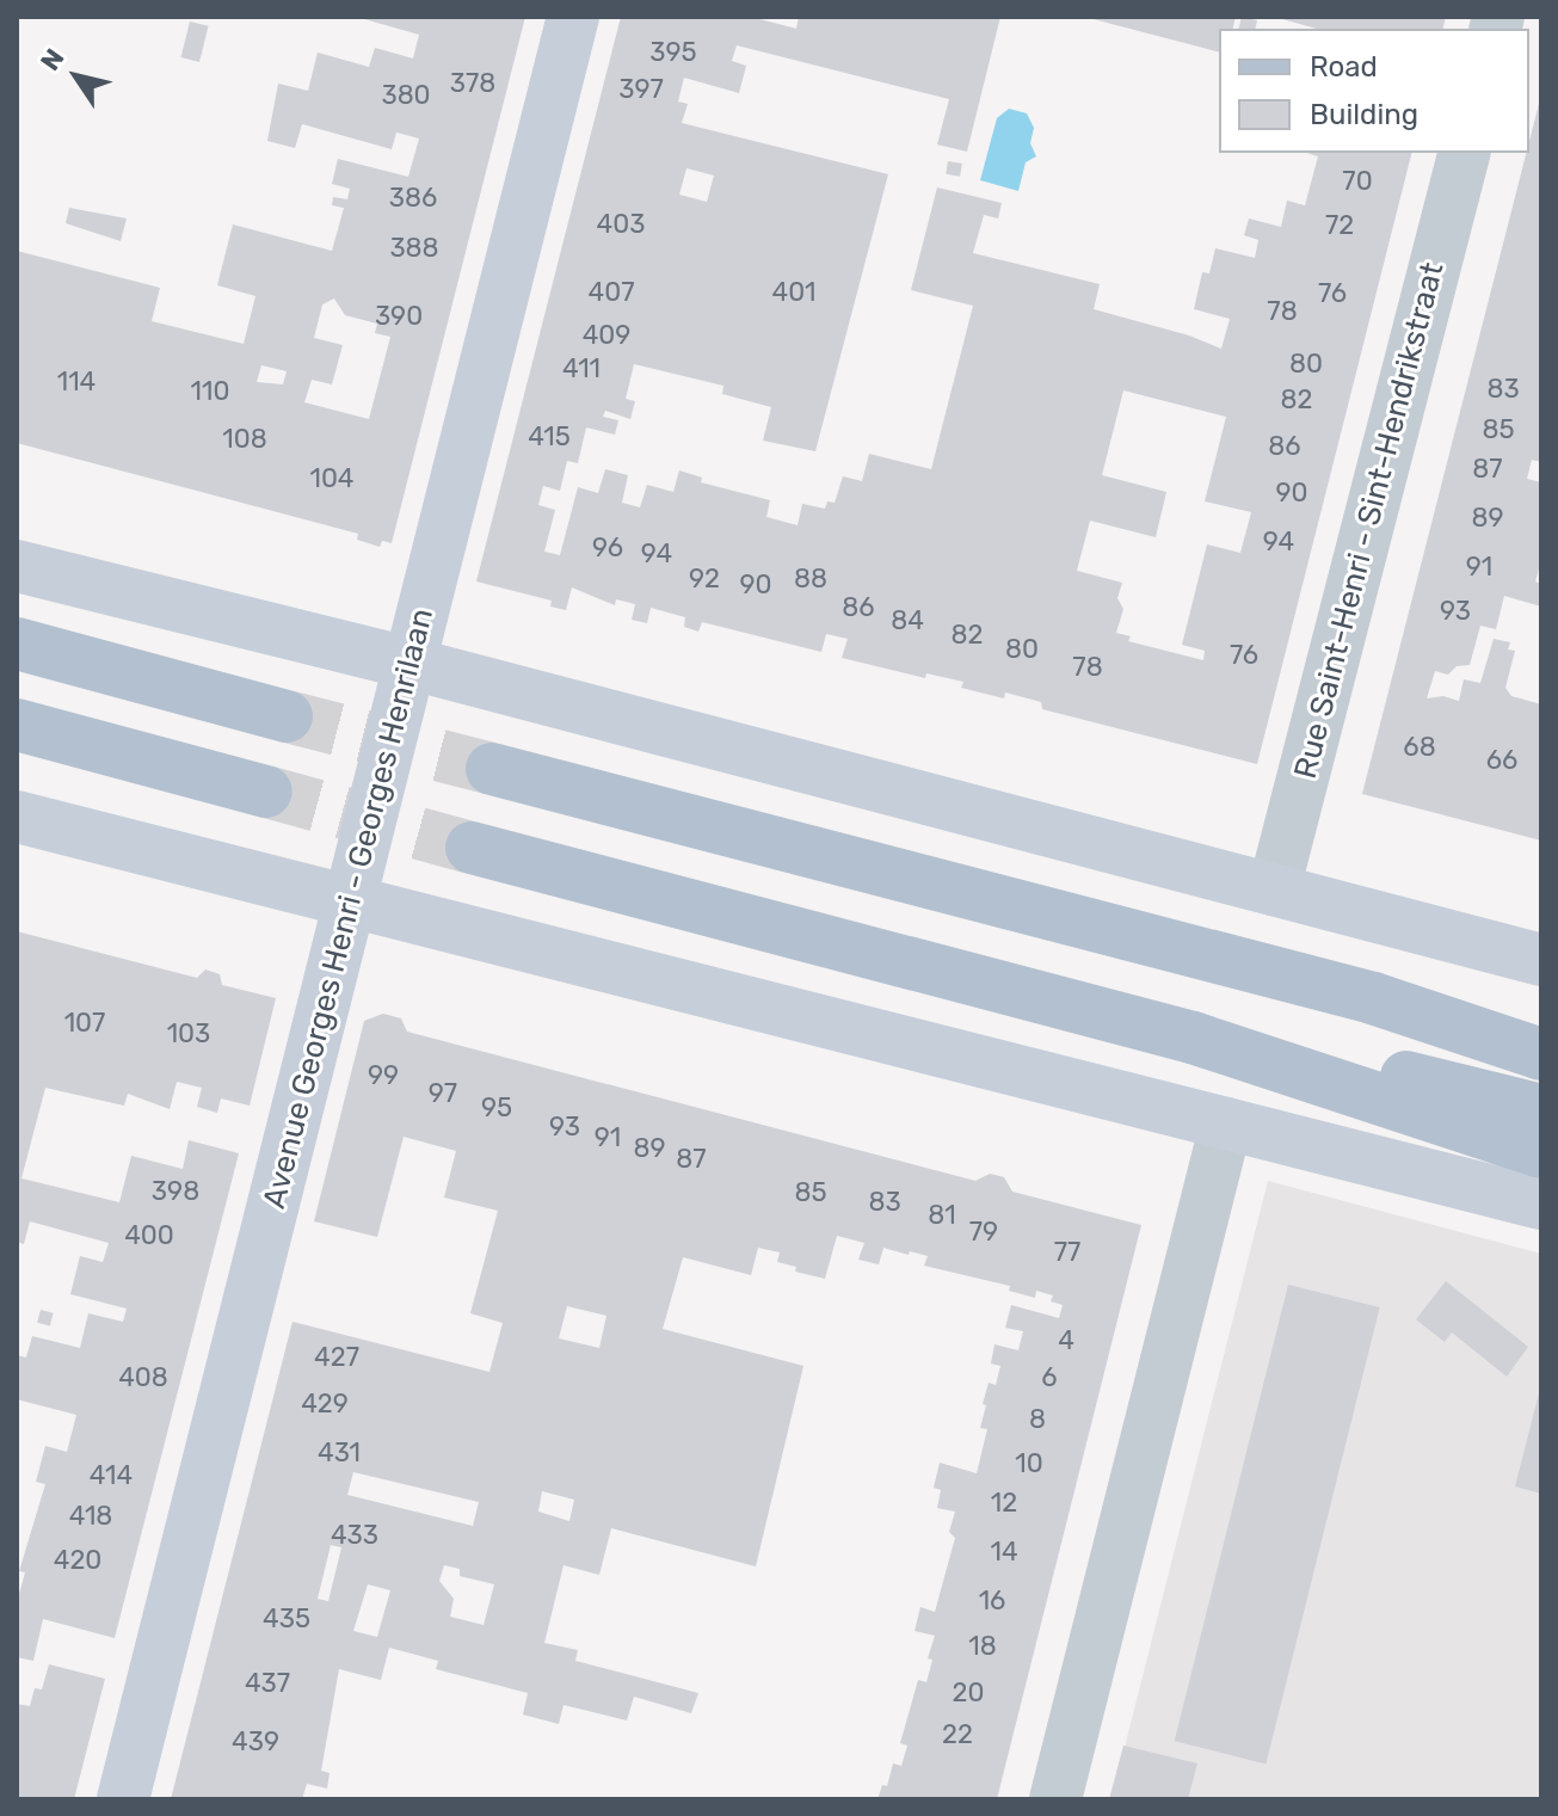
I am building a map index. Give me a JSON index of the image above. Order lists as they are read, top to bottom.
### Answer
{
  "streets": {
    "main road": ["Avenue Georges Henri - Georges Henrilaan"],
    "street": ["Rue Saint-Henri - Sint-Hendrikstraat"]
  },
  "house_numbers": [
    "395",
    "378",
    "397",
    "380",
    "70",
    "386",
    "403",
    "72",
    "388",
    "407",
    "401",
    "76",
    "78",
    "390",
    "409",
    "80",
    "411",
    "114",
    "83",
    "110",
    "82",
    "85",
    "415",
    "108",
    "86",
    "87",
    "104",
    "90",
    "89",
    "94",
    "96",
    "94",
    "91",
    "92",
    "88",
    "90",
    "86",
    "93",
    "84",
    "82",
    "80",
    "76",
    "78",
    "68",
    "66",
    "107",
    "103",
    "99",
    "97",
    "95",
    "93",
    "91",
    "89",
    "87",
    "398",
    "85",
    "83",
    "81",
    "79",
    "400",
    "77",
    "4",
    "427",
    "408",
    "6",
    "429",
    "8",
    "431",
    "10",
    "414",
    "12",
    "418",
    "433",
    "14",
    "420",
    "16",
    "435",
    "18",
    "437",
    "20",
    "22",
    "439"
  ],
  "legend": ["Road", "Building"],
  "north": "top left"
}
